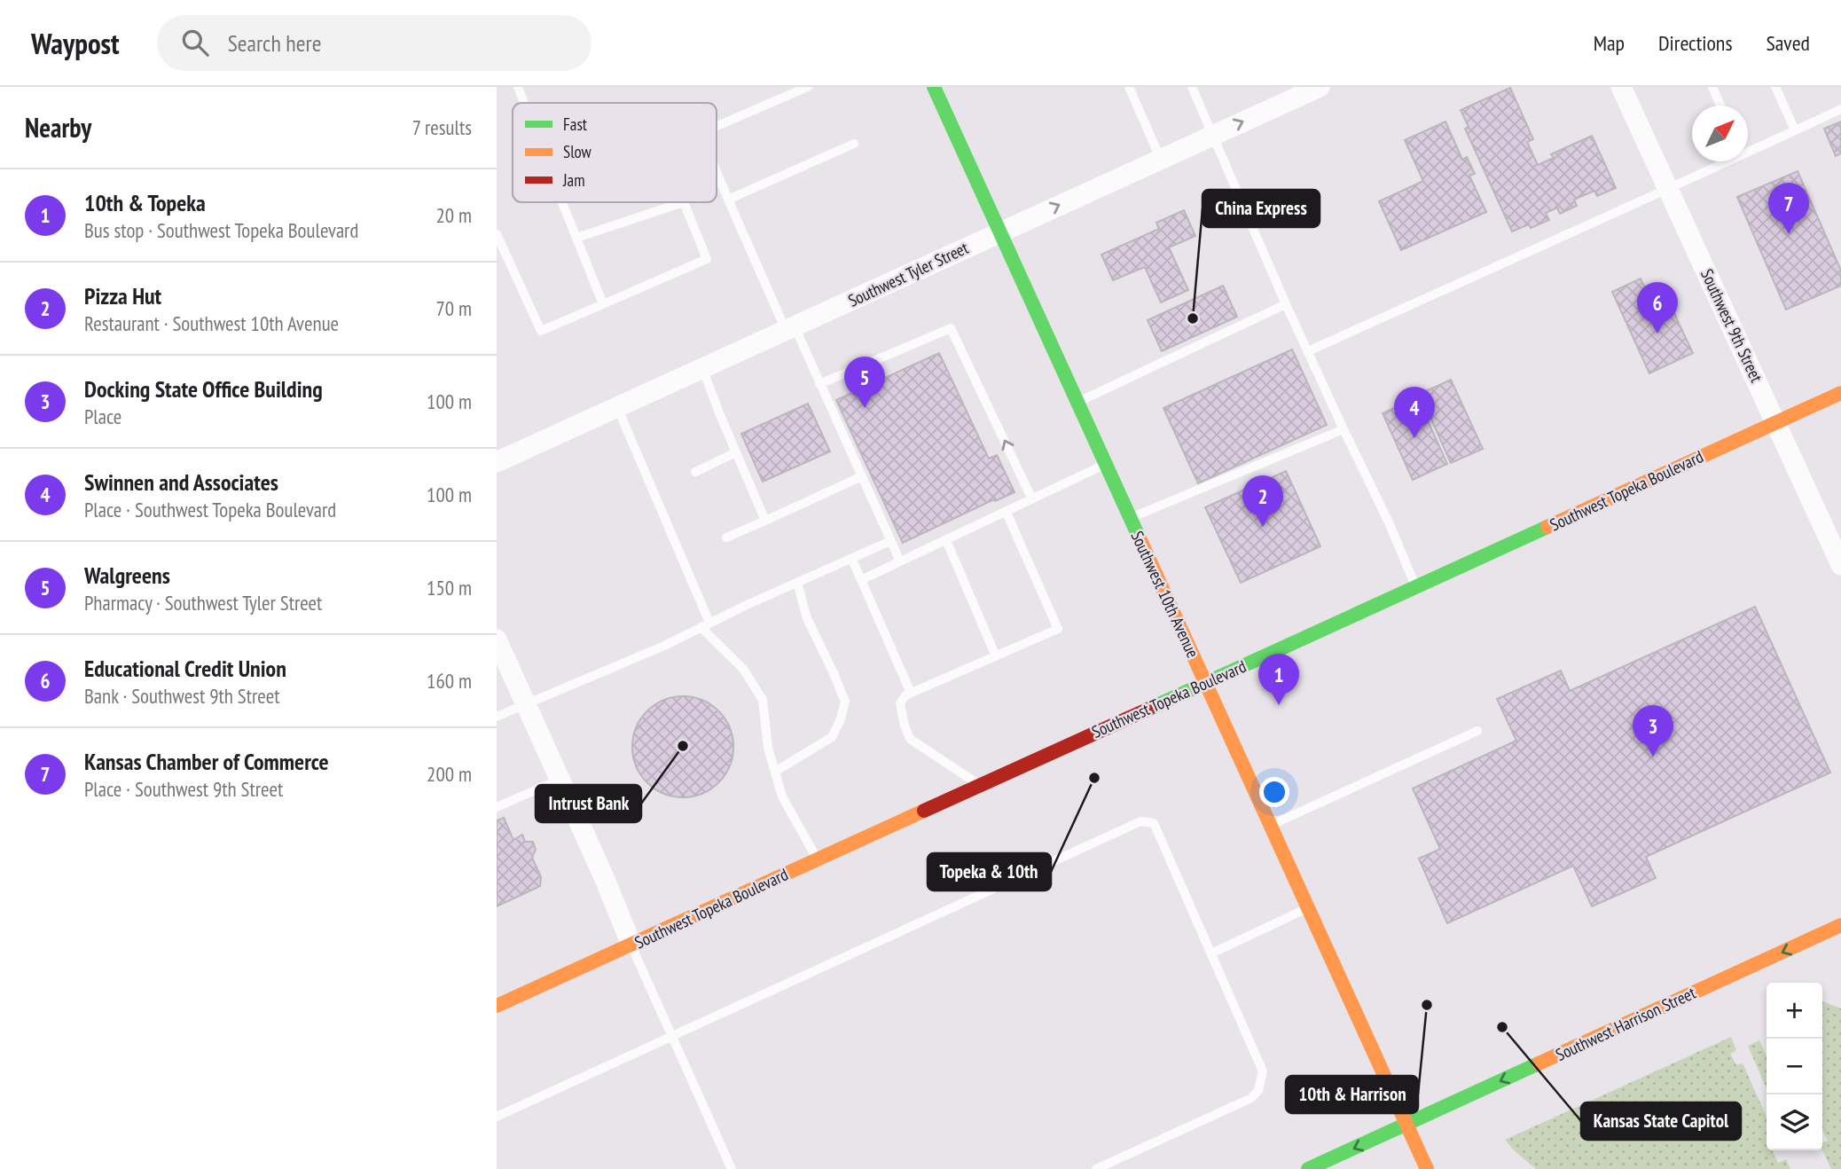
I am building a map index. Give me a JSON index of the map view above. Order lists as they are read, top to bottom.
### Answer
{
  "streets": {
    "main road": ["Southwest Topeka Boulevard", "Southwest 10th Avenue", "Southwest Harrison Street"],
    "street": ["Southwest Tyler Street", "Southwest 9th Street"]
  },
  "crossings": [
    ["Southwest Tyler Street", "Southwest 10th Avenue"],
    ["Southwest 9th Street", "Southwest Topeka Boulevard"],
    ["Southwest Topeka Boulevard", "Southwest 10th Avenue"],
    ["Southwest 10th Avenue", "Southwest Harrison Street"]
  ],
  "one_way": ["Southwest Harrison Street"],
  "places": [
    "China Express",
    "Intrust Bank",
    "Topeka & 10th",
    "10th & Harrison",
    "Kansas State Capitol"
  ],
  "legend": ["Fast", "Slow", "Jam"],
  "north": "top right",
  "page": {
    "header": "Waypost",
    "search": "Search here",
    "nav": ["Map", "Directions", "Saved"],
    "heading": ["Nearby", "7 results"],
    "list": [
      {
        "mark": "1",
        "name": "10th & Topeka",
        "note": "Bus stop · Southwest Topeka Boulevard",
        "value": "20 m"
      },
      {
        "mark": "2",
        "name": "Pizza Hut",
        "note": "Restaurant · Southwest 10th Avenue",
        "value": "70 m"
      },
      {
        "mark": "3",
        "name": "Docking State Office Building",
        "note": "Place",
        "value": "100 m"
      },
      {
        "mark": "4",
        "name": "Swinnen and Associates",
        "note": "Place · Southwest Topeka Boulevard",
        "value": "100 m"
      },
      {
        "mark": "5",
        "name": "Walgreens",
        "note": "Pharmacy · Southwest Tyler Street",
        "value": "150 m"
      },
      {
        "mark": "6",
        "name": "Educational Credit Union",
        "note": "Bank · Southwest 9th Street",
        "value": "160 m"
      },
      {
        "mark": "7",
        "name": "Kansas Chamber of Commerce",
        "note": "Place · Southwest 9th Street",
        "value": "200 m"
      }
    ],
    "pins": [
      "7",
      "6",
      "5",
      "4",
      "2",
      "1",
      "3"
    ],
    "map_buttons": ["+", "−"]
  }
}
